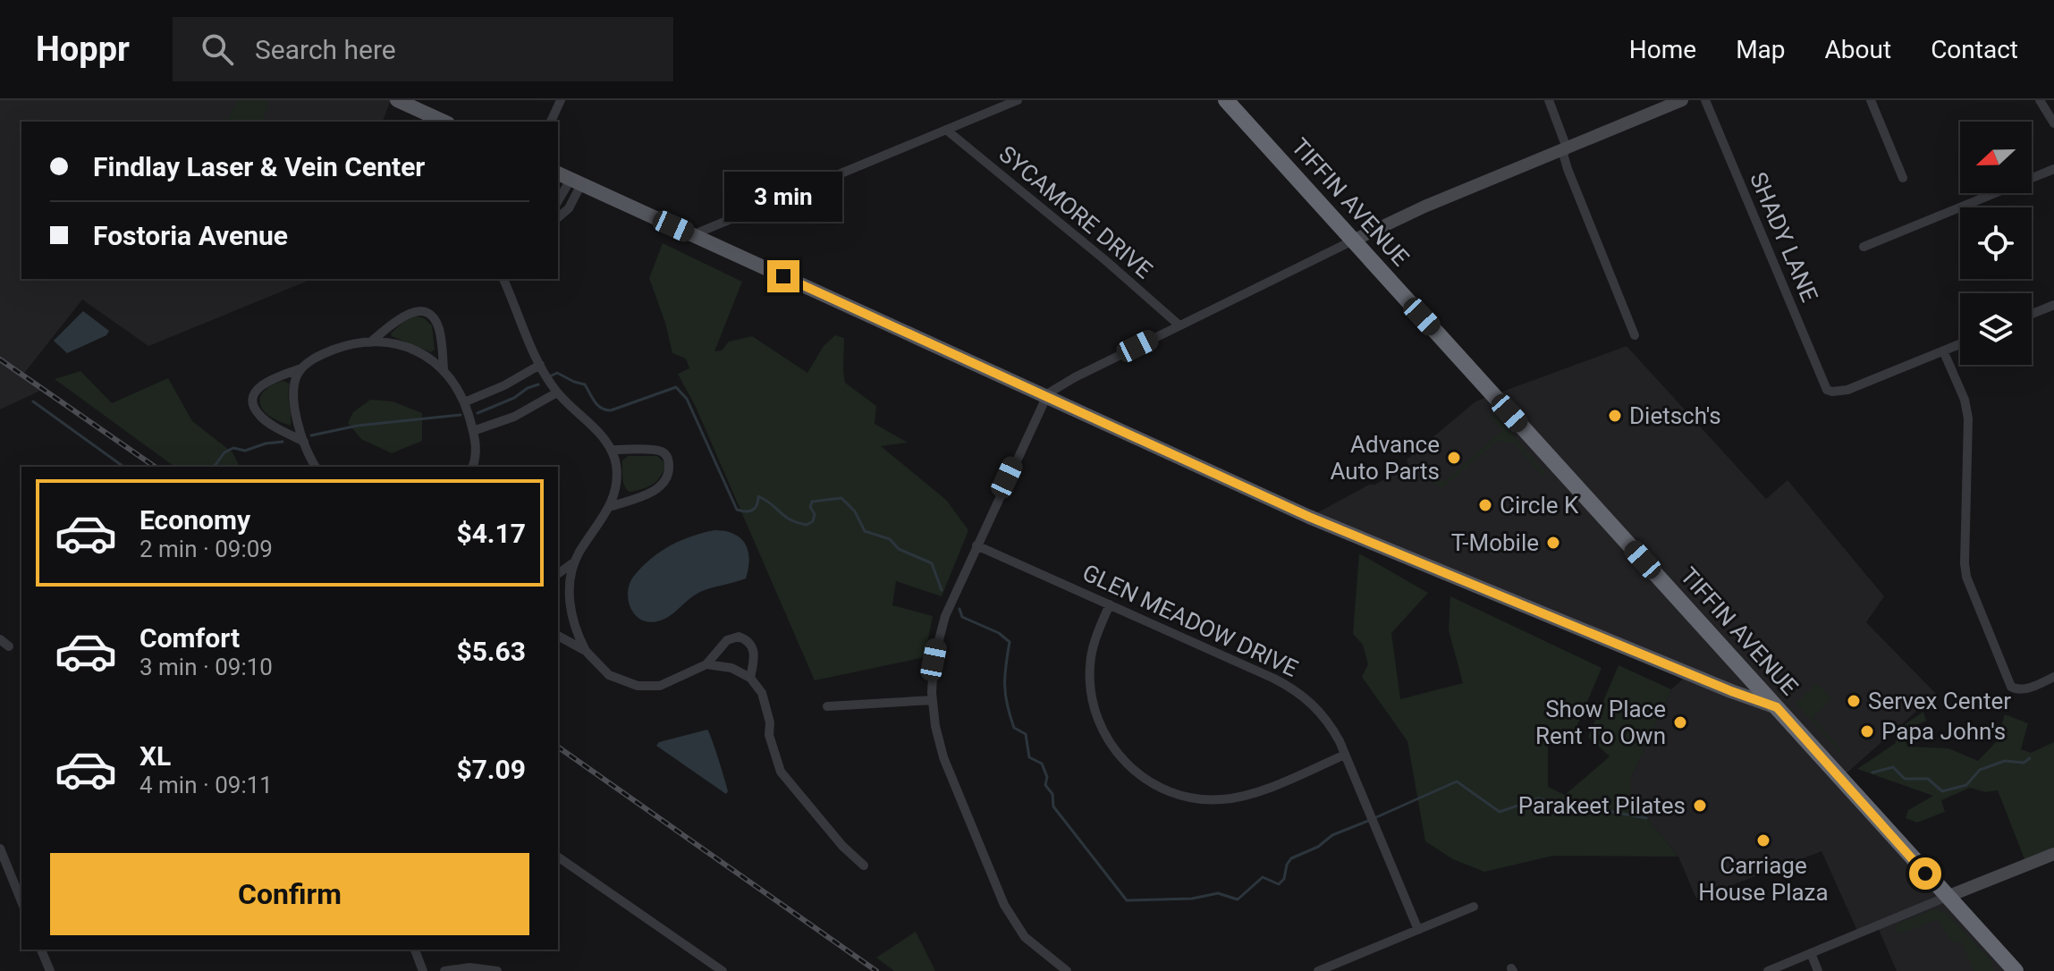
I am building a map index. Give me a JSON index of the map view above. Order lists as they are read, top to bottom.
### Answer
{
  "streets": {
    "highway": ["TIFFIN AVENUE"],
    "street": ["SYCAMORE DRIVE", "SHADY LANE", "GLEN MEADOW DRIVE"]
  },
  "places": [
    "Dietsch's",
    "Advance Auto Parts",
    "Circle K",
    "T-Mobile",
    "Servex Center",
    "Show Place Rent To Own",
    "Papa John's",
    "Parakeet Pilates",
    "Carriage House Plaza"
  ],
  "north": "left",
  "page": {
    "header": "Hoppr",
    "search": "Search here",
    "nav": [
      "Home",
      "Map",
      "About",
      "Contact"
    ],
    "banner": ["Findlay Laser & Vein Center", "Fostoria Avenue"],
    "bubble": "3 min",
    "list": [
      {
        "name": "Economy",
        "note": "2 min · 09:09",
        "value": "$4.17"
      },
      {
        "name": "Comfort",
        "note": "3 min · 09:10",
        "value": "$5.63"
      },
      {
        "name": "XL",
        "note": "4 min · 09:11",
        "value": "$7.09"
      }
    ],
    "buttons": "Confirm"
  }
}
